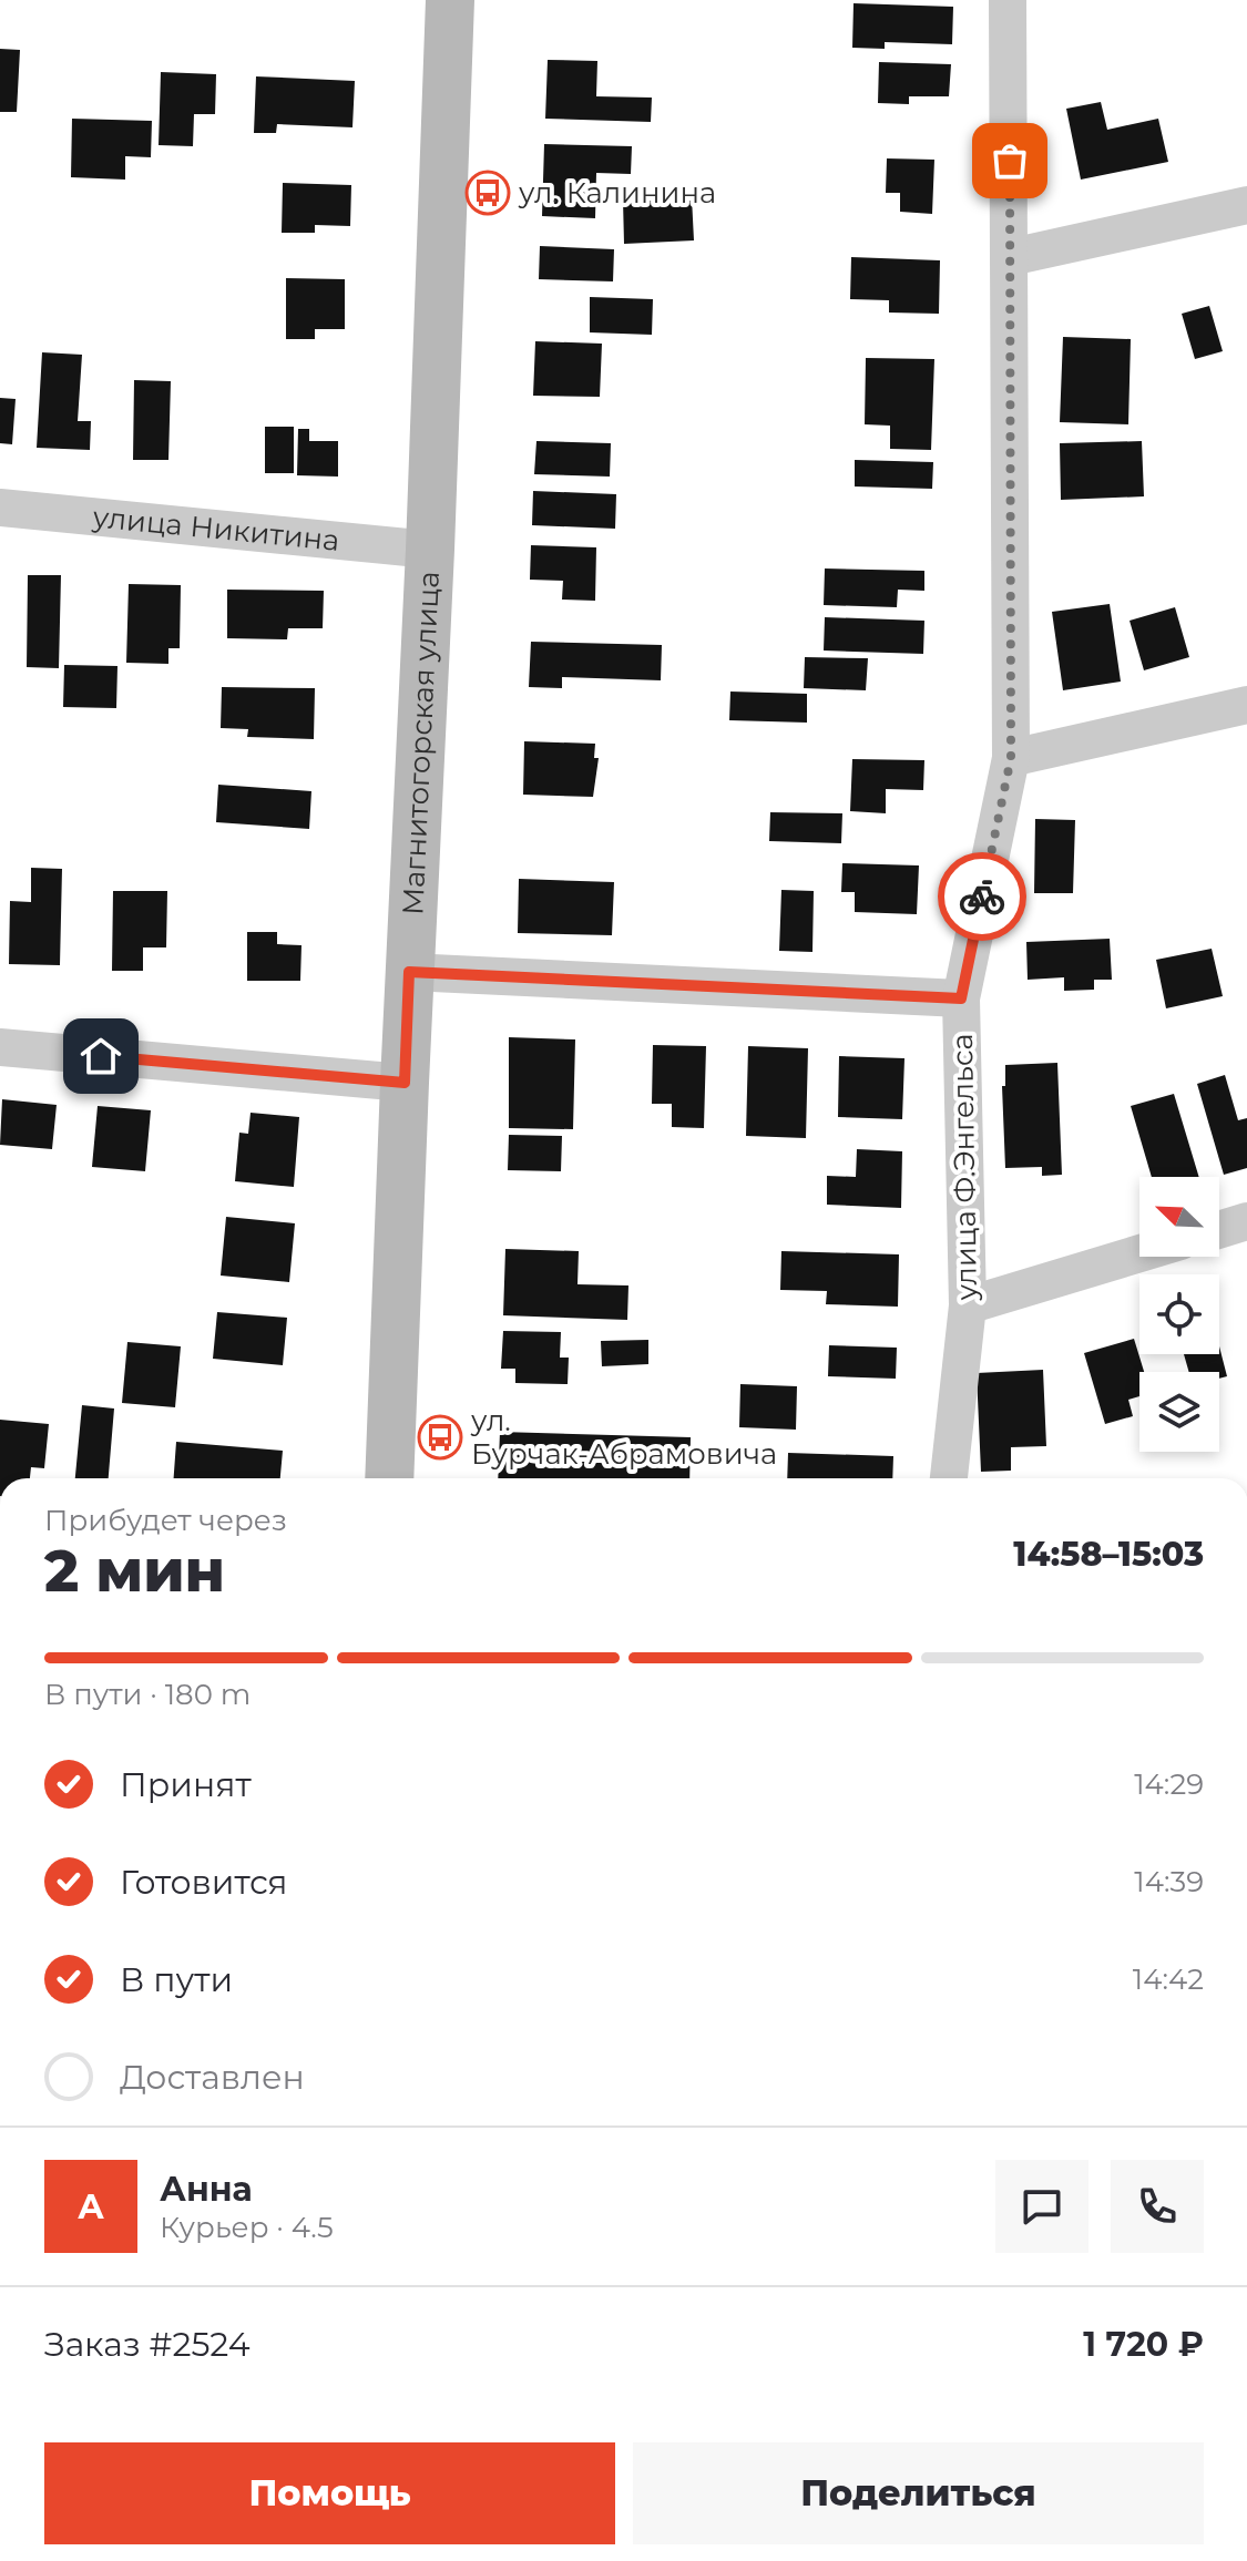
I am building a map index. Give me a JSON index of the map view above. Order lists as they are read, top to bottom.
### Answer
{
  "streets": {
    "street": ["улица Никитина", "Магнитогорская улица", "улица Ф.Энгельса"]
  },
  "crossings": [
    ["улица Никитина", "Магнитогорская улица"]
  ],
  "places": {
    "bus stop": ["ул. Калинина", "ул. Бурчак-Абрамовича"]
  },
  "north": "top left",
  "page": {
    "heading": ["2 мин", "Прибудет через", "14:58–15:03"],
    "panel": [
      "Анна",
      "Курьер · 4.5",
      "Заказ #2524",
      "1 720 ₽"
    ],
    "bar": "В пути · 180 m",
    "list": [
      ["Принят", "14:29"],
      ["Готовится", "14:39"],
      ["В пути", "14:42"],
      "Доставлен"
    ],
    "round": "А",
    "buttons": ["Помощь", "Поделиться"]
  }
}
